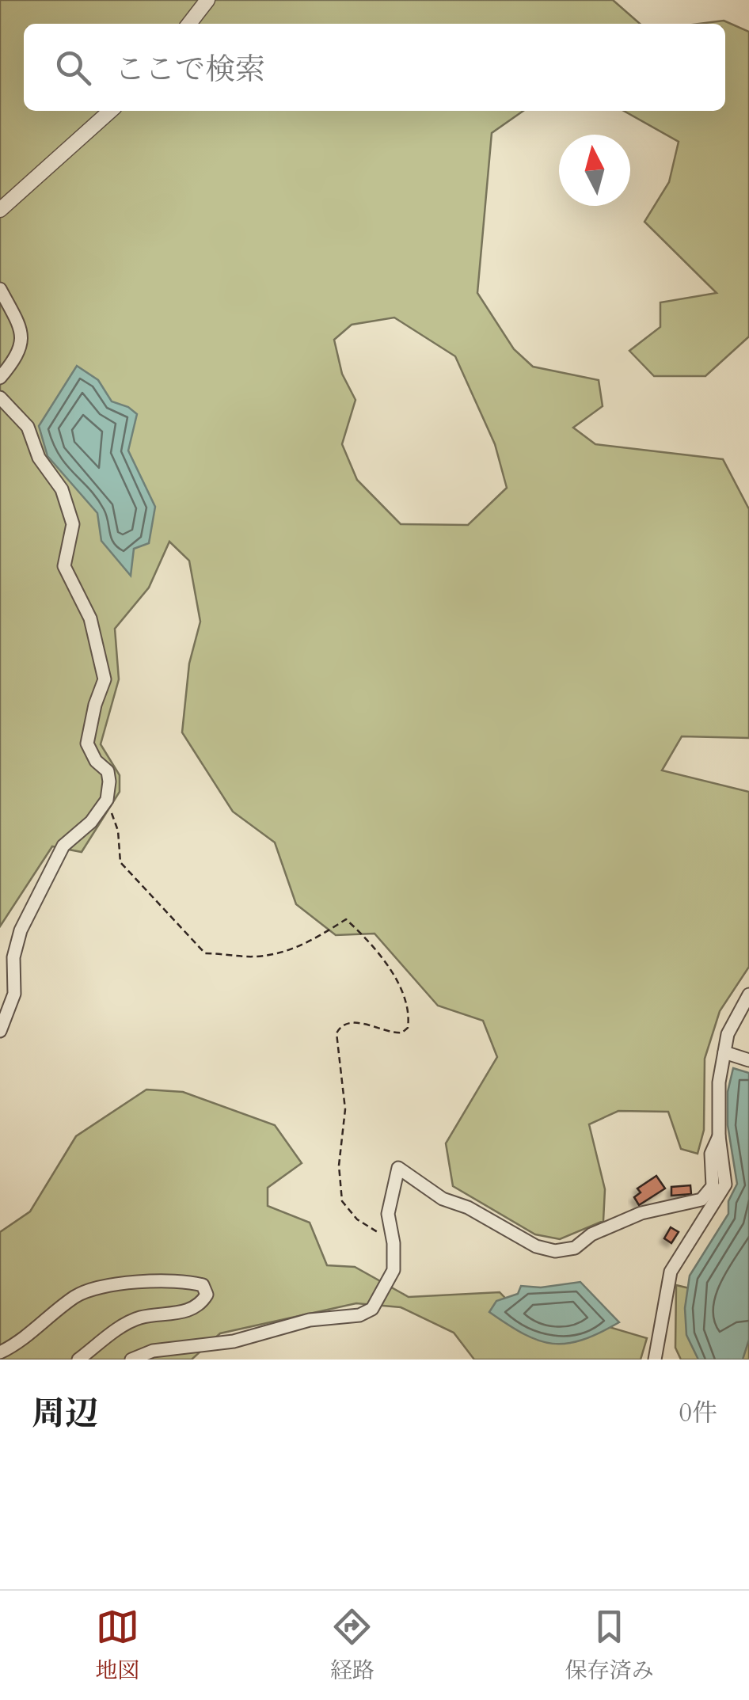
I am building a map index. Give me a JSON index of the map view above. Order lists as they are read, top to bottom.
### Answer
{
  "north": "top",
  "page": {
    "search": "ここで検索",
    "heading": ["周辺", "0件"],
    "nav": ["地図", "経路", "保存済み"]
  }
}
